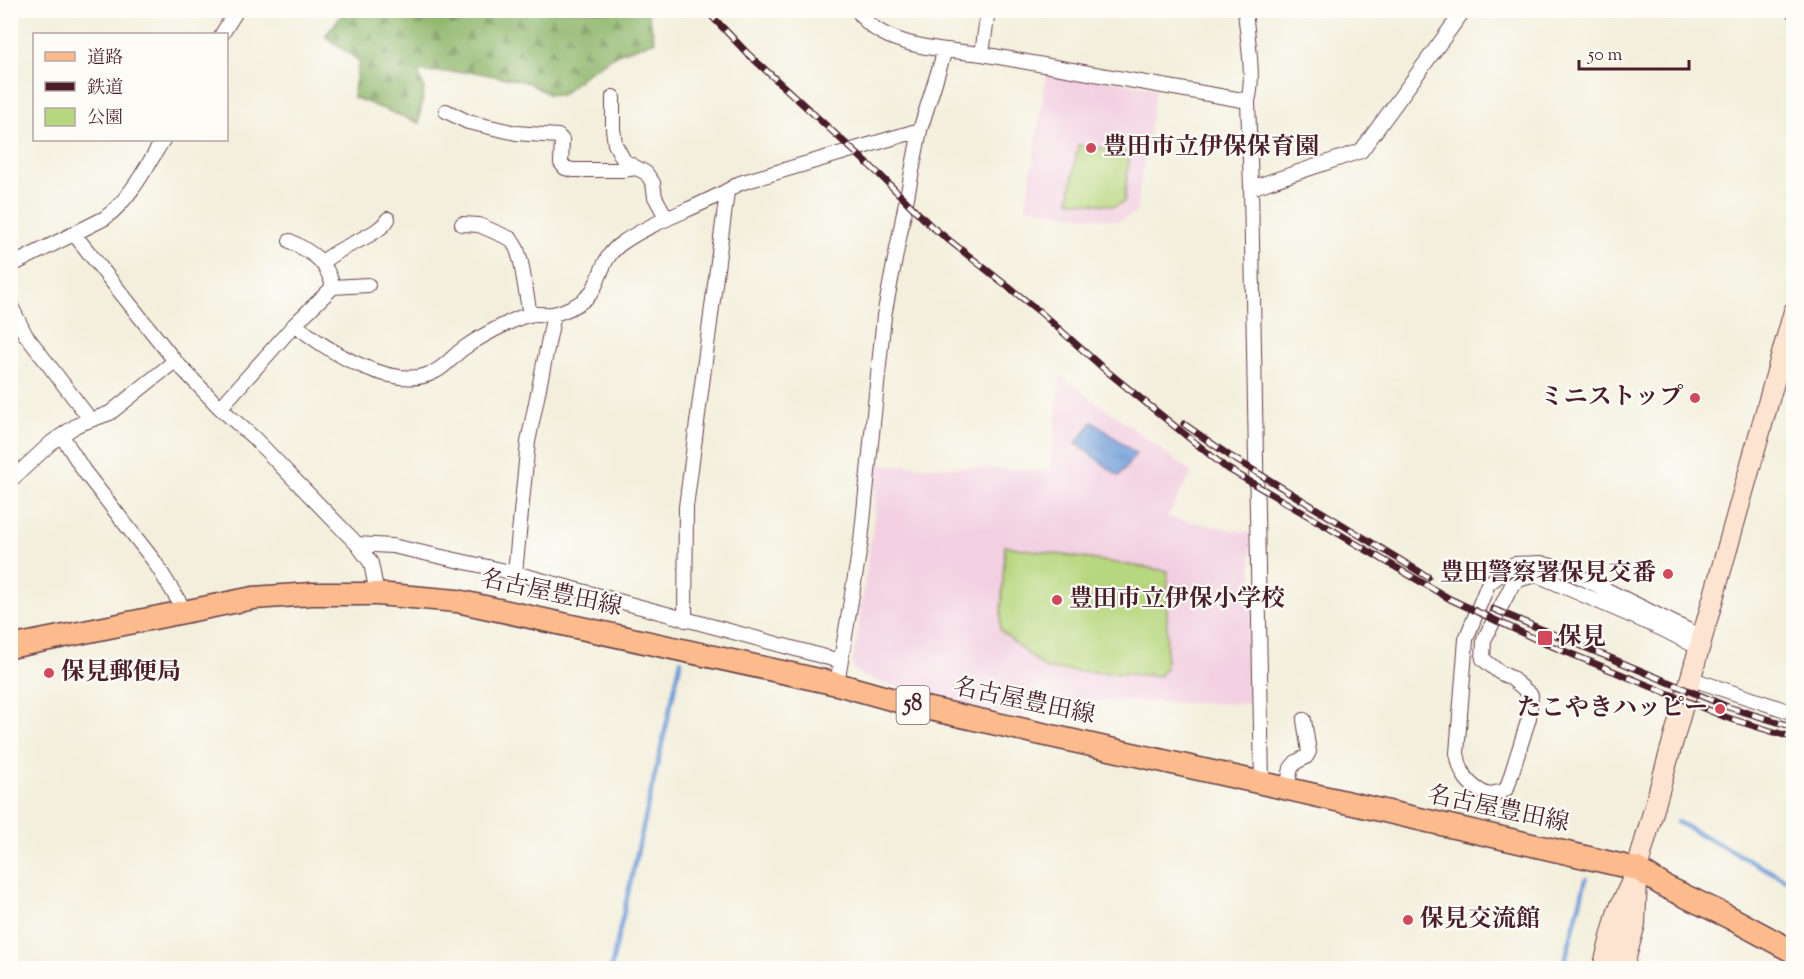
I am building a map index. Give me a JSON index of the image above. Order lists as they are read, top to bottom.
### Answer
{
  "streets": {
    "main road": ["名古屋豊田線", "58"]
  },
  "places": {
    "other": [
      "豊田市立伊保保育園",
      "ミニストップ",
      "豊田警察署保見交番",
      "豊田市立伊保小学校",
      "保見郵便局",
      "たこやきハッピー",
      "保見交流館"
    ],
    "transit": ["保見"]
  },
  "legend": ["道路", "鉄道", "公園"],
  "scale_bar": "50 m"
}
